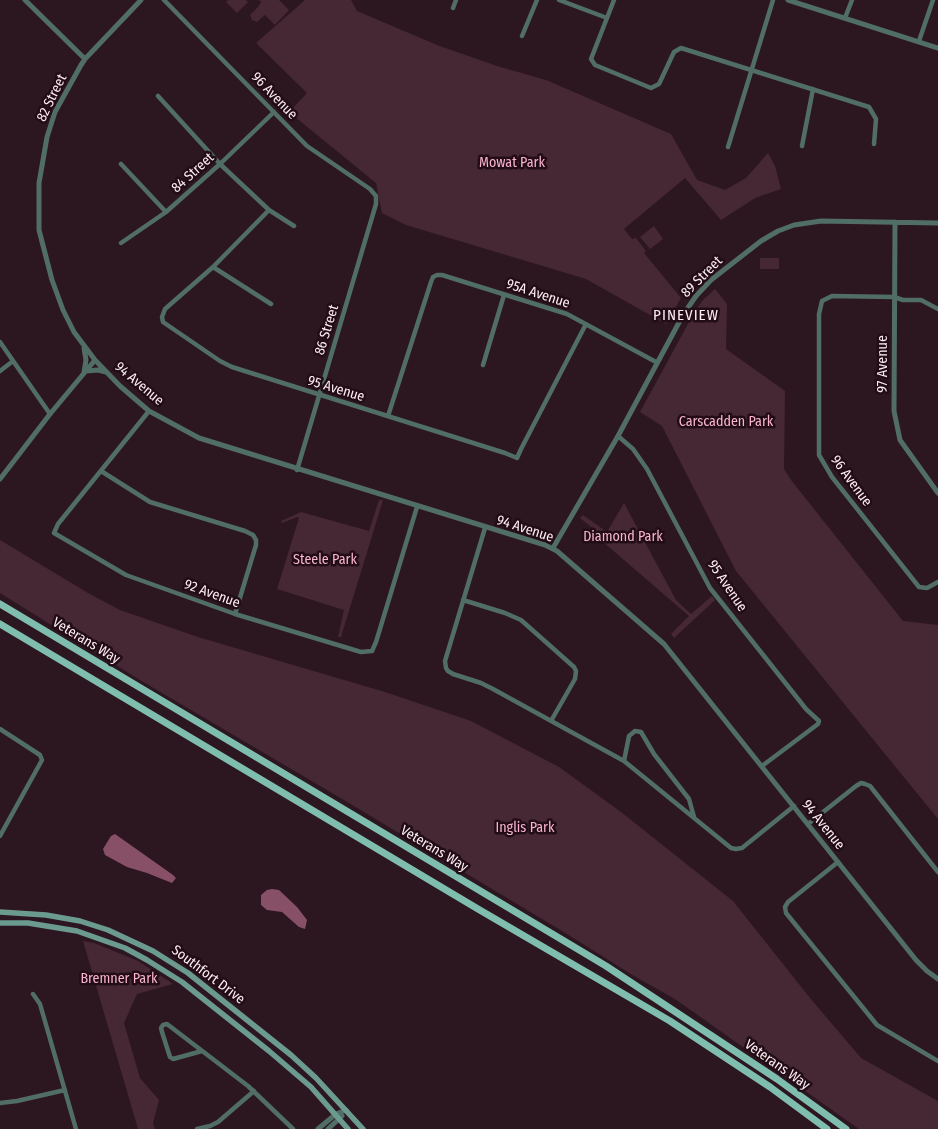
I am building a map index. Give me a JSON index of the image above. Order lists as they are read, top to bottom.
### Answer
{
  "streets": {
    "main road": ["Veterans Way", "Southfort Drive"],
    "street": [
      "96 Avenue",
      "82 Street",
      "84 Street",
      "89 Street",
      "95A Avenue",
      "86 Street",
      "97 Avenue",
      "94 Avenue",
      "95 Avenue",
      "92 Avenue"
    ]
  },
  "crossings": [
    ["96 Avenue", "84 Street"],
    ["96 Avenue", "86 Street"],
    ["96 Avenue", "97 Avenue"],
    ["82 Street", "94 Avenue"],
    ["89 Street", "95A Avenue"],
    ["89 Street", "97 Avenue"],
    ["89 Street", "94 Avenue"],
    ["89 Street", "95 Avenue"],
    ["95A Avenue", "95 Avenue"],
    ["86 Street", "94 Avenue"],
    ["86 Street", "95 Avenue"],
    ["94 Avenue", "95 Avenue"],
    ["94 Avenue", "92 Avenue"]
  ],
  "districts": ["PINEVIEW"],
  "parks": [
    "Mowat Park",
    "Carscadden Park",
    "Diamond Park",
    "Steele Park",
    "Inglis Park",
    "Bremner Park"
  ]
}
